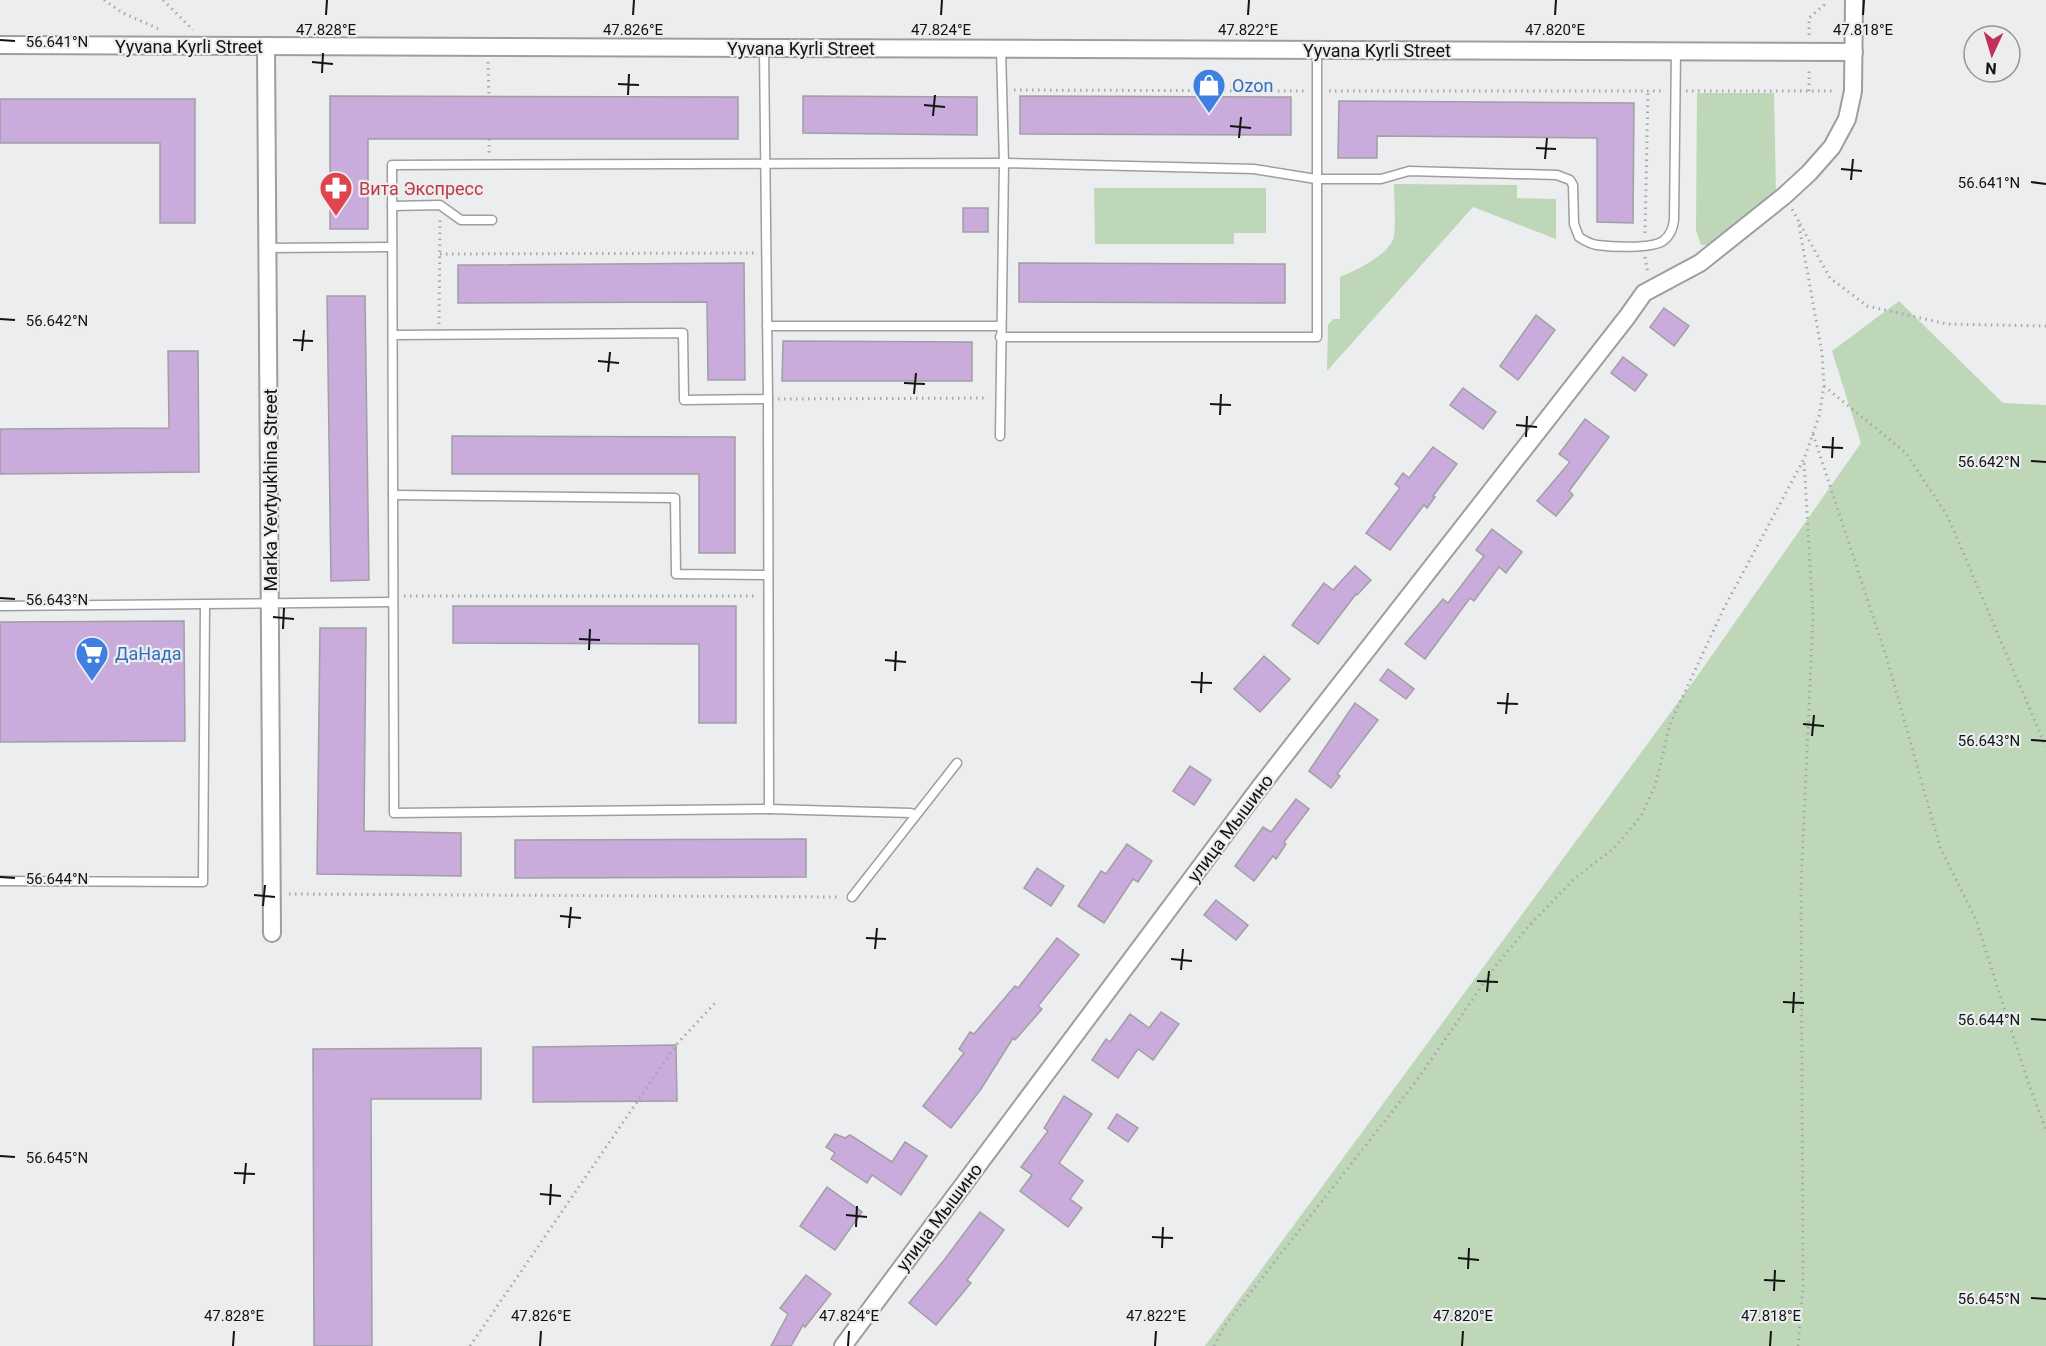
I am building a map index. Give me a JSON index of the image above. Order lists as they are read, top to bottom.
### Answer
{
  "streets": {
    "street": ["Yyvana Kyrli Street", "Marka Yevtyukhina Street", "улица Мышино"]
  },
  "crossings": [
    ["Yyvana Kyrli Street", "Marka Yevtyukhina Street"],
    ["Yyvana Kyrli Street", "улица Мышино"]
  ],
  "places": {
    "shop": ["Ozon"],
    "pharmacy": ["Вита Экспресс"],
    "supermarket": ["ДаНада"]
  },
  "north": "bottom",
  "coordinates": [
    "47.828°E",
    "47.826°E",
    "47.824°E",
    "47.822°E",
    "47.820°E",
    "47.818°E",
    "56.641°N",
    "56.642°N",
    "56.643°N",
    "56.644°N",
    "56.645°N"
  ]
}
